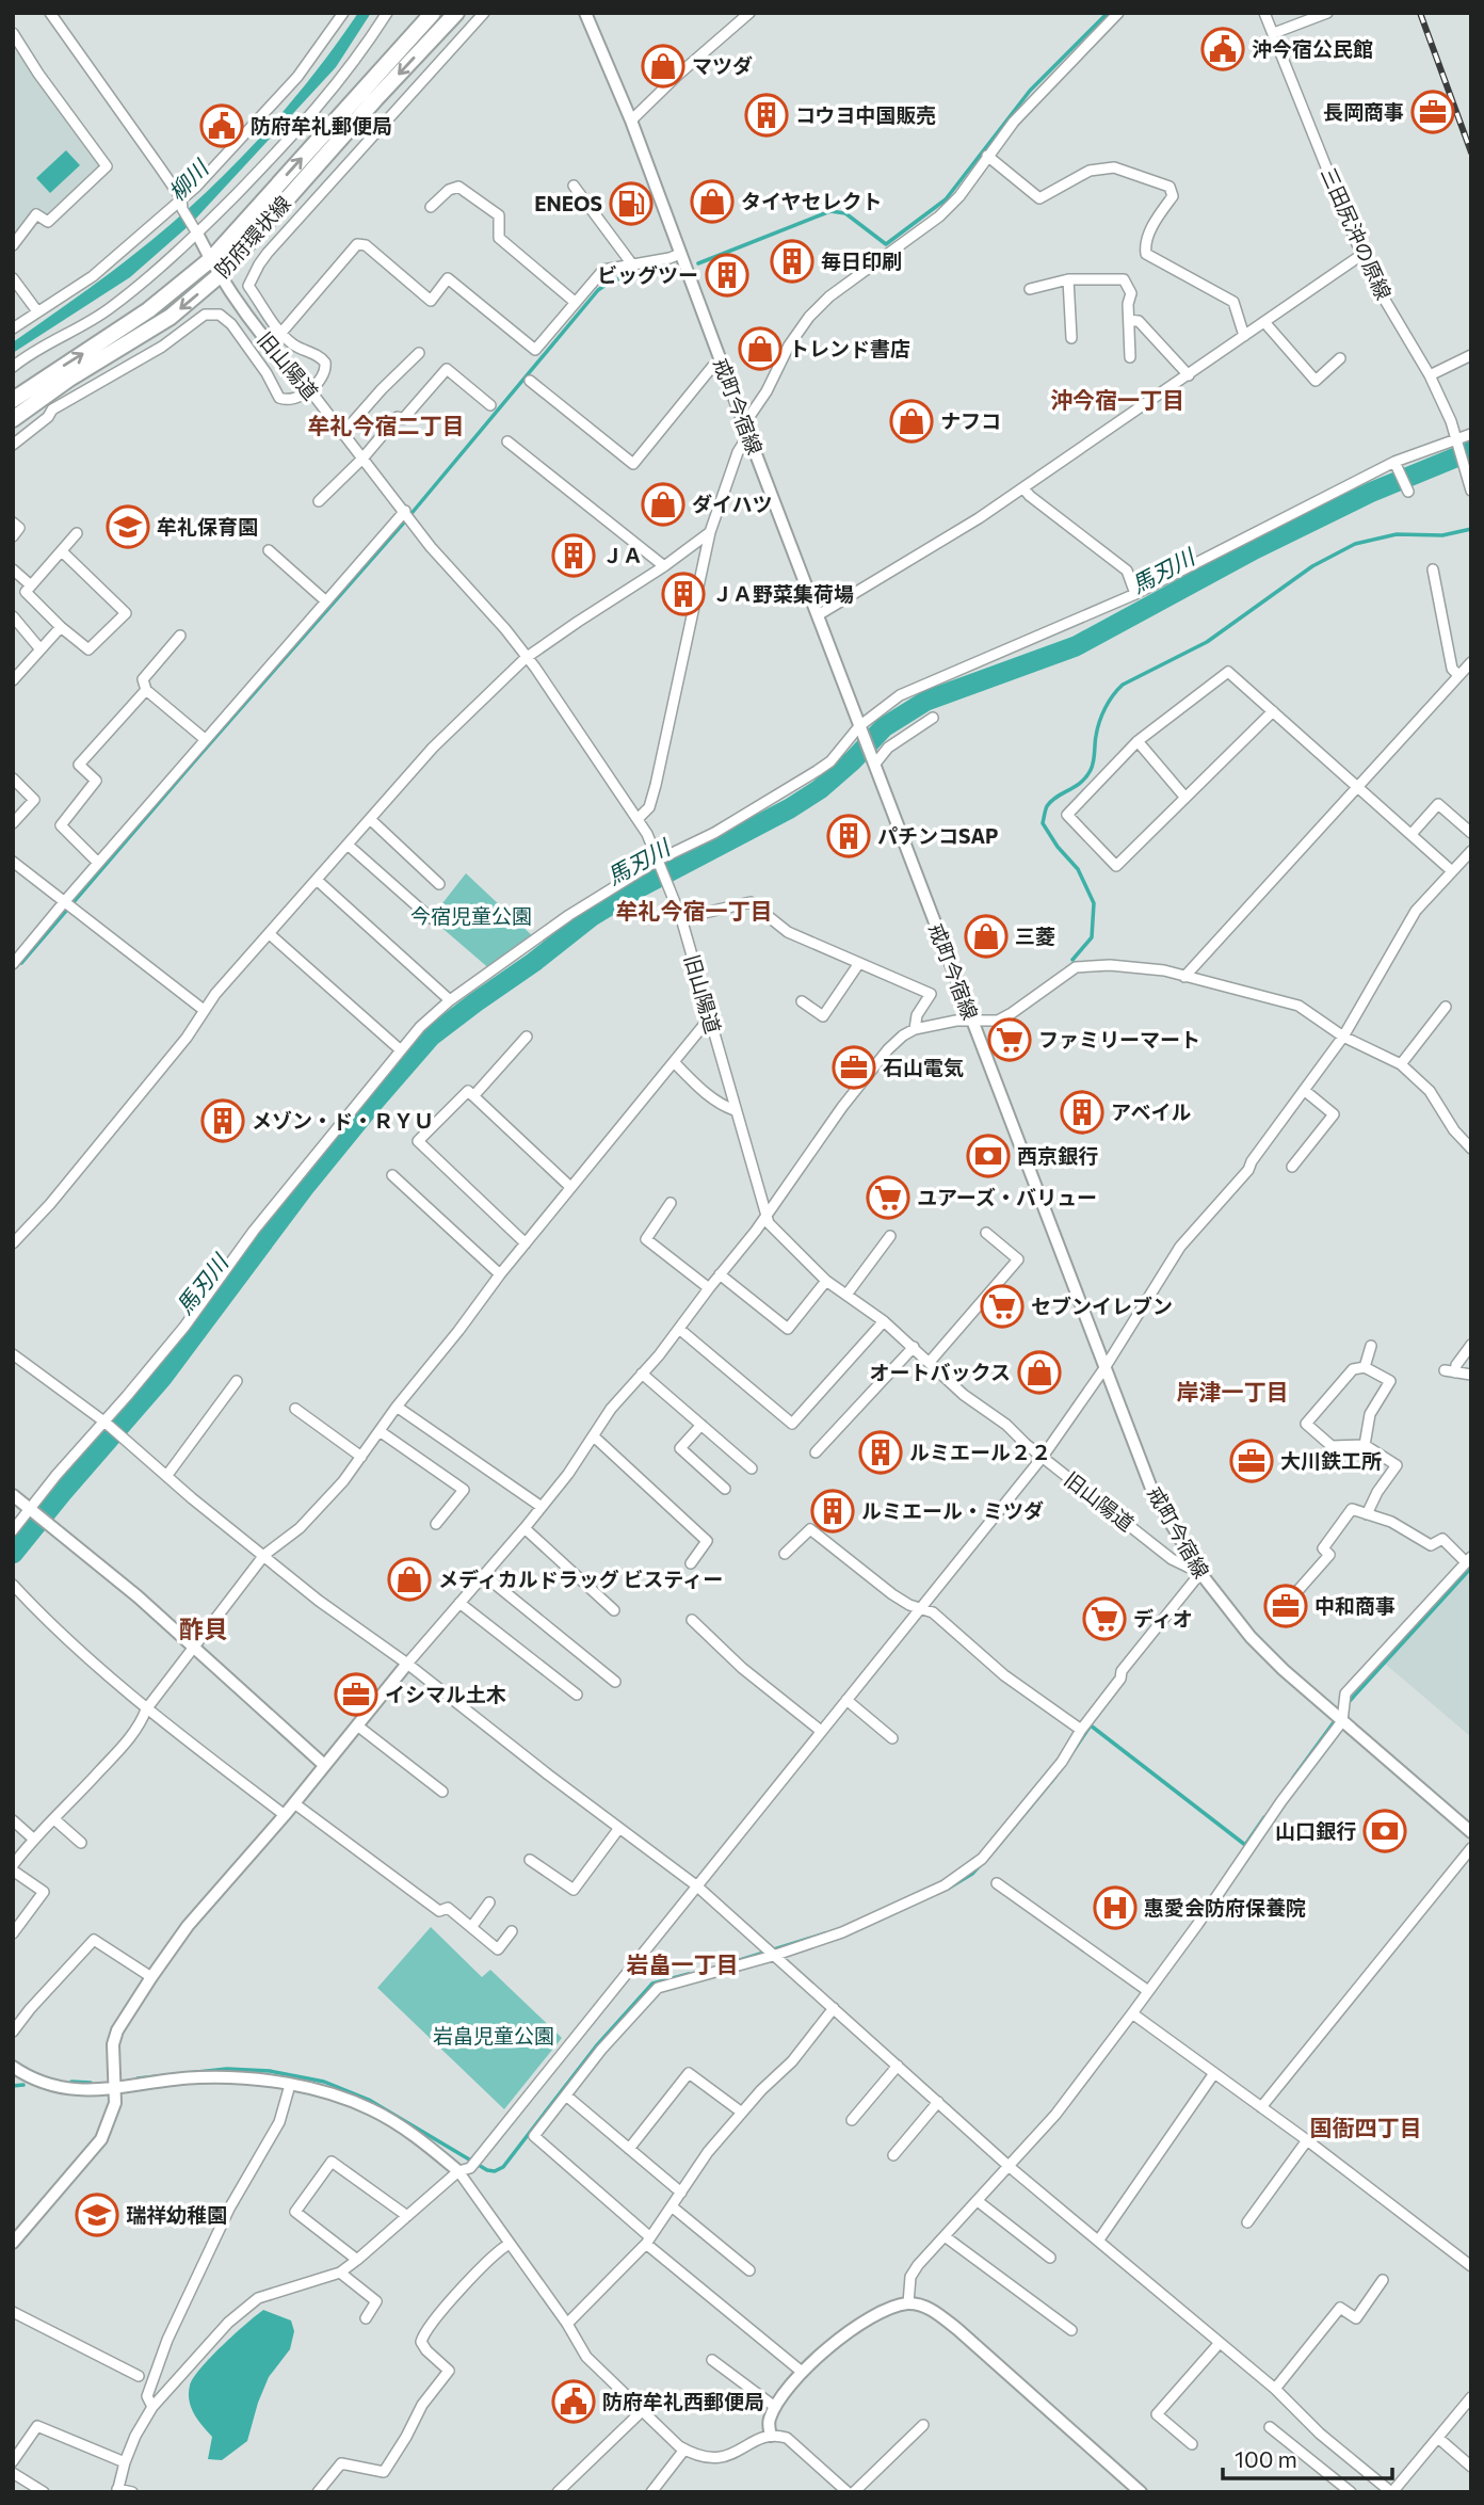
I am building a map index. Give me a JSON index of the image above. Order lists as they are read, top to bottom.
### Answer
{
  "streets": {
    "main road": ["防府環状線"],
    "street": ["三田尻沖の原線", "旧山陽道", "戒町今宿線"]
  },
  "crossings": [
    ["防府環状線", "旧山陽道"],
    ["旧山陽道", "戒町今宿線"]
  ],
  "districts": [
    "沖今宿一丁目",
    "牟礼今宿二丁目",
    "牟礼今宿一丁目",
    "岸津一丁目",
    "酢貝",
    "岩畠一丁目",
    "国衙四丁目"
  ],
  "water": ["柳川", "馬刃川"],
  "parks": ["今宿児童公園", "岩畠児童公園"],
  "places": {
    "public building": ["沖今宿公民館", "防府牟礼郵便局", "防府牟礼西郵便局"],
    "shop": [
      "マツダ",
      "タイヤセレクト",
      "トレンド書店",
      "ナフコ",
      "ダイハツ",
      "三菱",
      "オートバックス",
      "メディカルドラッグ ビスティー"
    ],
    "office": [
      "長岡商事",
      "石山電気",
      "大川鉄工所",
      "中和商事",
      "イシマル土木"
    ],
    "building": [
      "コウヨ中国販売",
      "毎日印刷",
      "ビッグツー",
      "ＪＡ",
      "ＪＡ野菜集荷場",
      "パチンコSAP",
      "アベイル",
      "メゾン・ド・ＲＹＵ",
      "ルミエール２２",
      "ルミエール・ミツダ"
    ],
    "fuel station": ["ENEOS"],
    "school or university": ["牟礼保育園", "瑞祥幼稚園"],
    "supermarket": [
      "ファミリーマート",
      "ユアーズ・バリュー",
      "セブンイレブン",
      "ディオ"
    ],
    "bank": ["西京銀行", "山口銀行"],
    "hospital": ["惠愛会防府保養院"]
  },
  "scale_bar": "100 m"
}
